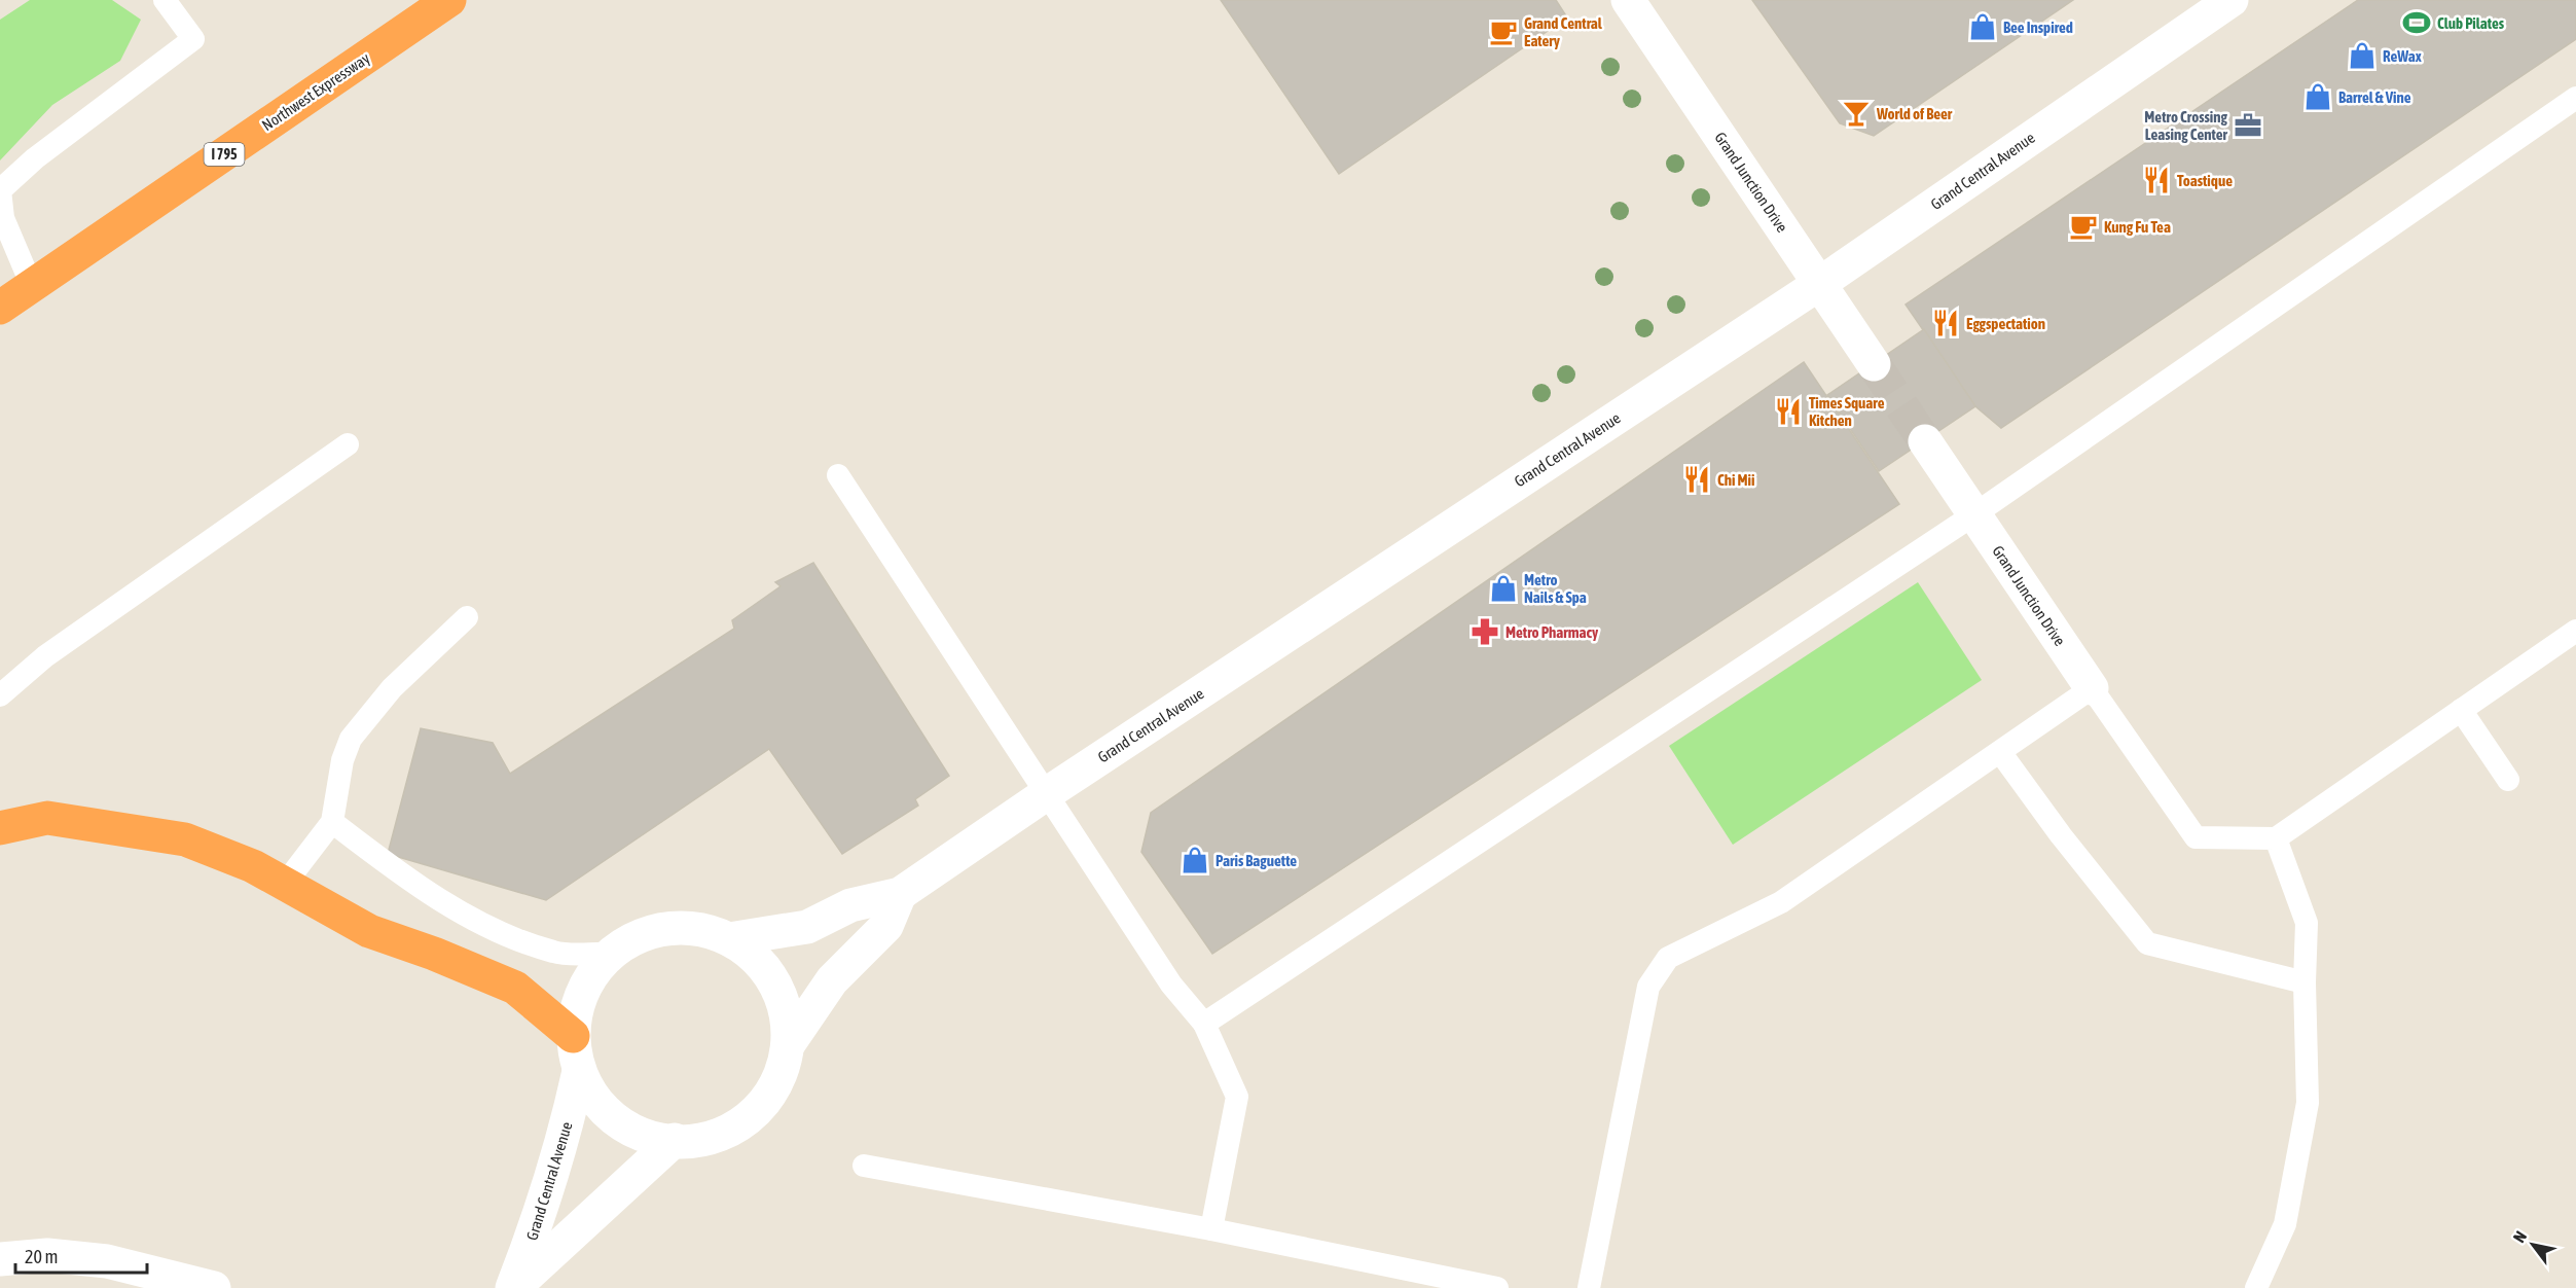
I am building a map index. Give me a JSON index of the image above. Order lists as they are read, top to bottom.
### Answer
{
  "streets": {
    "highway": ["Northwest Expressway", "I 795"],
    "street": ["Grand Central Avenue", "Grand Junction Drive"]
  },
  "crossings": [
    ["Grand Central Avenue", "Grand Junction Drive"]
  ],
  "places": {
    "sports": ["Club Pilates"],
    "shop": [
      "Bee Inspired",
      "ReWax",
      "Barrel & Vine",
      "Metro Nails & Spa",
      "Paris Baguette"
    ],
    "cafe": ["Grand Central Eatery", "Kung Fu Tea"],
    "bar": ["World of Beer"],
    "office": ["Metro Crossing Leasing Center"],
    "restaurant": [
      "Toastique",
      "Eggspectation",
      "Times Square Kitchen",
      "Chi Mii"
    ],
    "pharmacy": ["Metro Pharmacy"]
  },
  "scale_bar": "20 m",
  "north": "top left"
}
